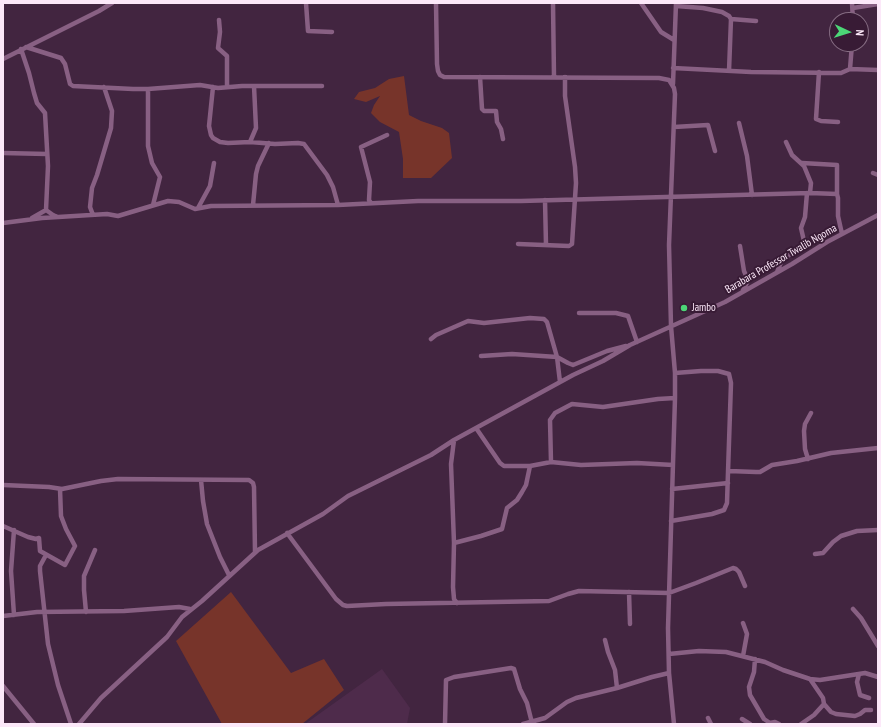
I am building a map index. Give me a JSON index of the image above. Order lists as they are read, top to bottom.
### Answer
{
  "streets": {
    "street": ["Barabara Professor Twalib Ngoma"]
  },
  "places": ["Jambo"],
  "north": "right"
}
